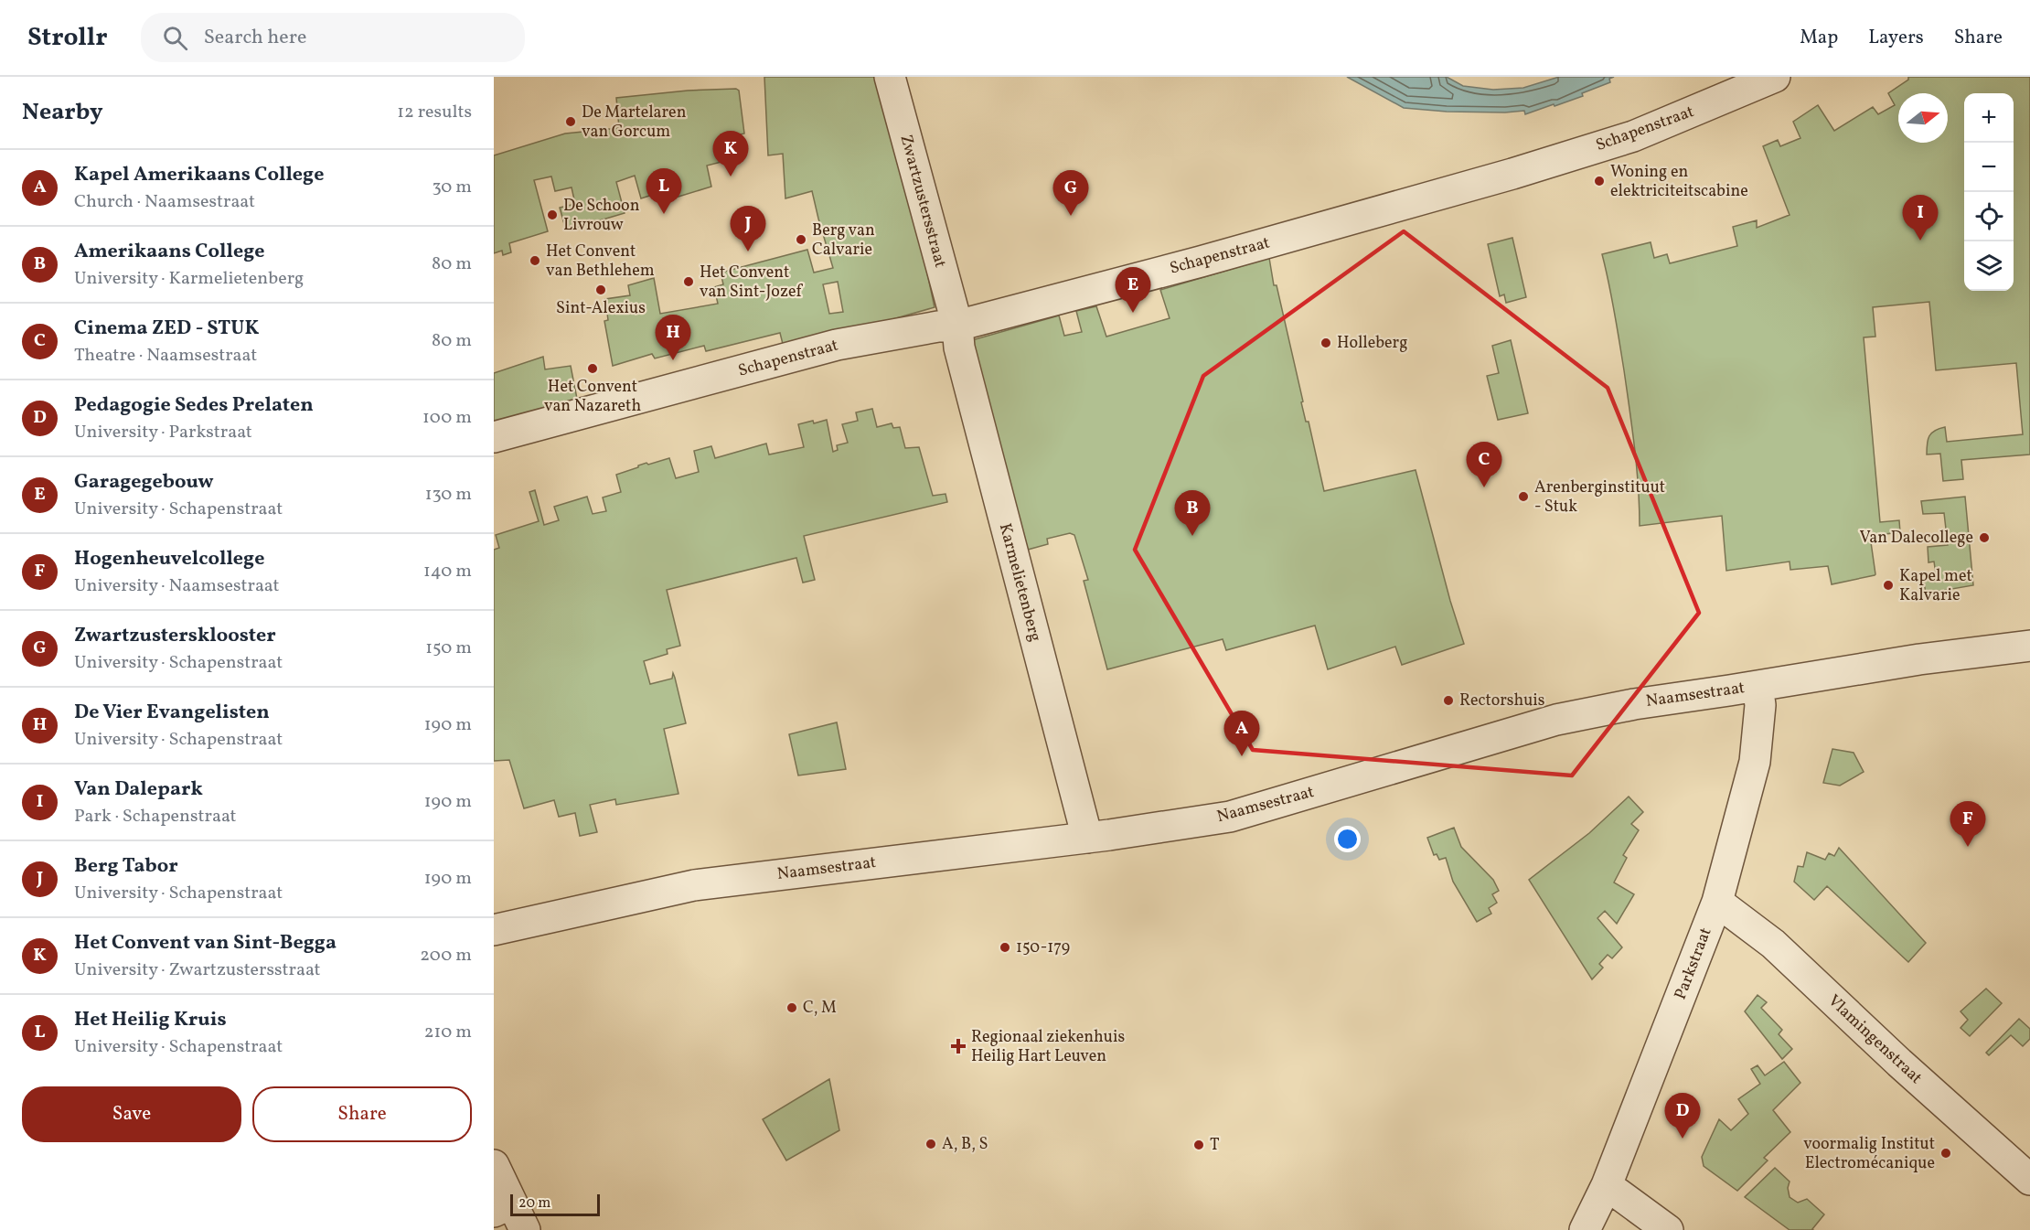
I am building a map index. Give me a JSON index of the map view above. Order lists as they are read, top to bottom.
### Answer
{
  "streets": {
    "street": [
      "Schapenstraat",
      "Zwartzustersstraat",
      "Karmelietenberg",
      "Naamsestraat",
      "Parkstraat",
      "Vlamingenstraat"
    ]
  },
  "crossings": [
    ["Schapenstraat", "Zwartzustersstraat"],
    ["Schapenstraat", "Karmelietenberg"],
    ["Zwartzustersstraat", "Karmelietenberg"],
    ["Karmelietenberg", "Naamsestraat"],
    ["Naamsestraat", "Parkstraat"],
    ["Parkstraat", "Vlamingenstraat"]
  ],
  "places": {
    "other": [
      "De Martelaren van Gorcum",
      "Woning en elektriciteitscabine",
      "De Schoon Livrouw",
      "Berg van Calvarie",
      "Het Convent van Bethlehem",
      "Het Convent van Sint-Jozef",
      "Sint-Alexius",
      "Holleberg",
      "Het Convent van Nazareth",
      "Arenberginstituut - Stuk",
      "Van Dalecollege",
      "Kapel met Kalvarie",
      "Rectorshuis",
      "150-179",
      "C, M",
      "A, B, S",
      "T",
      "voormalig Institut Electromécanique"
    ],
    "health": ["Regionaal ziekenhuis Heilig Hart Leuven"]
  },
  "scale_bar": "20 m",
  "north": "right",
  "page": {
    "header": "Strollr",
    "search": "Search here",
    "nav": ["Map", "Layers", "Share"],
    "heading": ["Nearby", "12 results"],
    "map_buttons": ["+", "−"],
    "pins": [
      "K",
      "L",
      "G",
      "I",
      "J",
      "E",
      "H",
      "C",
      "B",
      "A",
      "F",
      "D"
    ],
    "list": [
      {
        "mark": "A",
        "name": "Kapel Amerikaans College",
        "note": "Church · Naamsestraat",
        "value": "30 m"
      },
      {
        "mark": "B",
        "name": "Amerikaans College",
        "note": "University · Karmelietenberg",
        "value": "80 m"
      },
      {
        "mark": "C",
        "name": "Cinema ZED - STUK",
        "note": "Theatre · Naamsestraat",
        "value": "80 m"
      },
      {
        "mark": "D",
        "name": "Pedagogie Sedes Prelaten",
        "note": "University · Parkstraat",
        "value": "100 m"
      },
      {
        "mark": "E",
        "name": "Garagegebouw",
        "note": "University · Schapenstraat",
        "value": "130 m"
      },
      {
        "mark": "F",
        "name": "Hogenheuvelcollege",
        "note": "University · Naamsestraat",
        "value": "140 m"
      },
      {
        "mark": "G",
        "name": "Zwartzustersklooster",
        "note": "University · Schapenstraat",
        "value": "150 m"
      },
      {
        "mark": "H",
        "name": "De Vier Evangelisten",
        "note": "University · Schapenstraat",
        "value": "190 m"
      },
      {
        "mark": "I",
        "name": "Van Dalepark",
        "note": "Park · Schapenstraat",
        "value": "190 m"
      },
      {
        "mark": "J",
        "name": "Berg Tabor",
        "note": "University · Schapenstraat",
        "value": "190 m"
      },
      {
        "mark": "K",
        "name": "Het Convent van Sint-Begga",
        "note": "University · Zwartzustersstraat",
        "value": "200 m"
      },
      {
        "mark": "L",
        "name": "Het Heilig Kruis",
        "note": "University · Schapenstraat",
        "value": "210 m"
      }
    ],
    "buttons": ["Save", "Share"],
    "scale": "20 m"
  }
}
